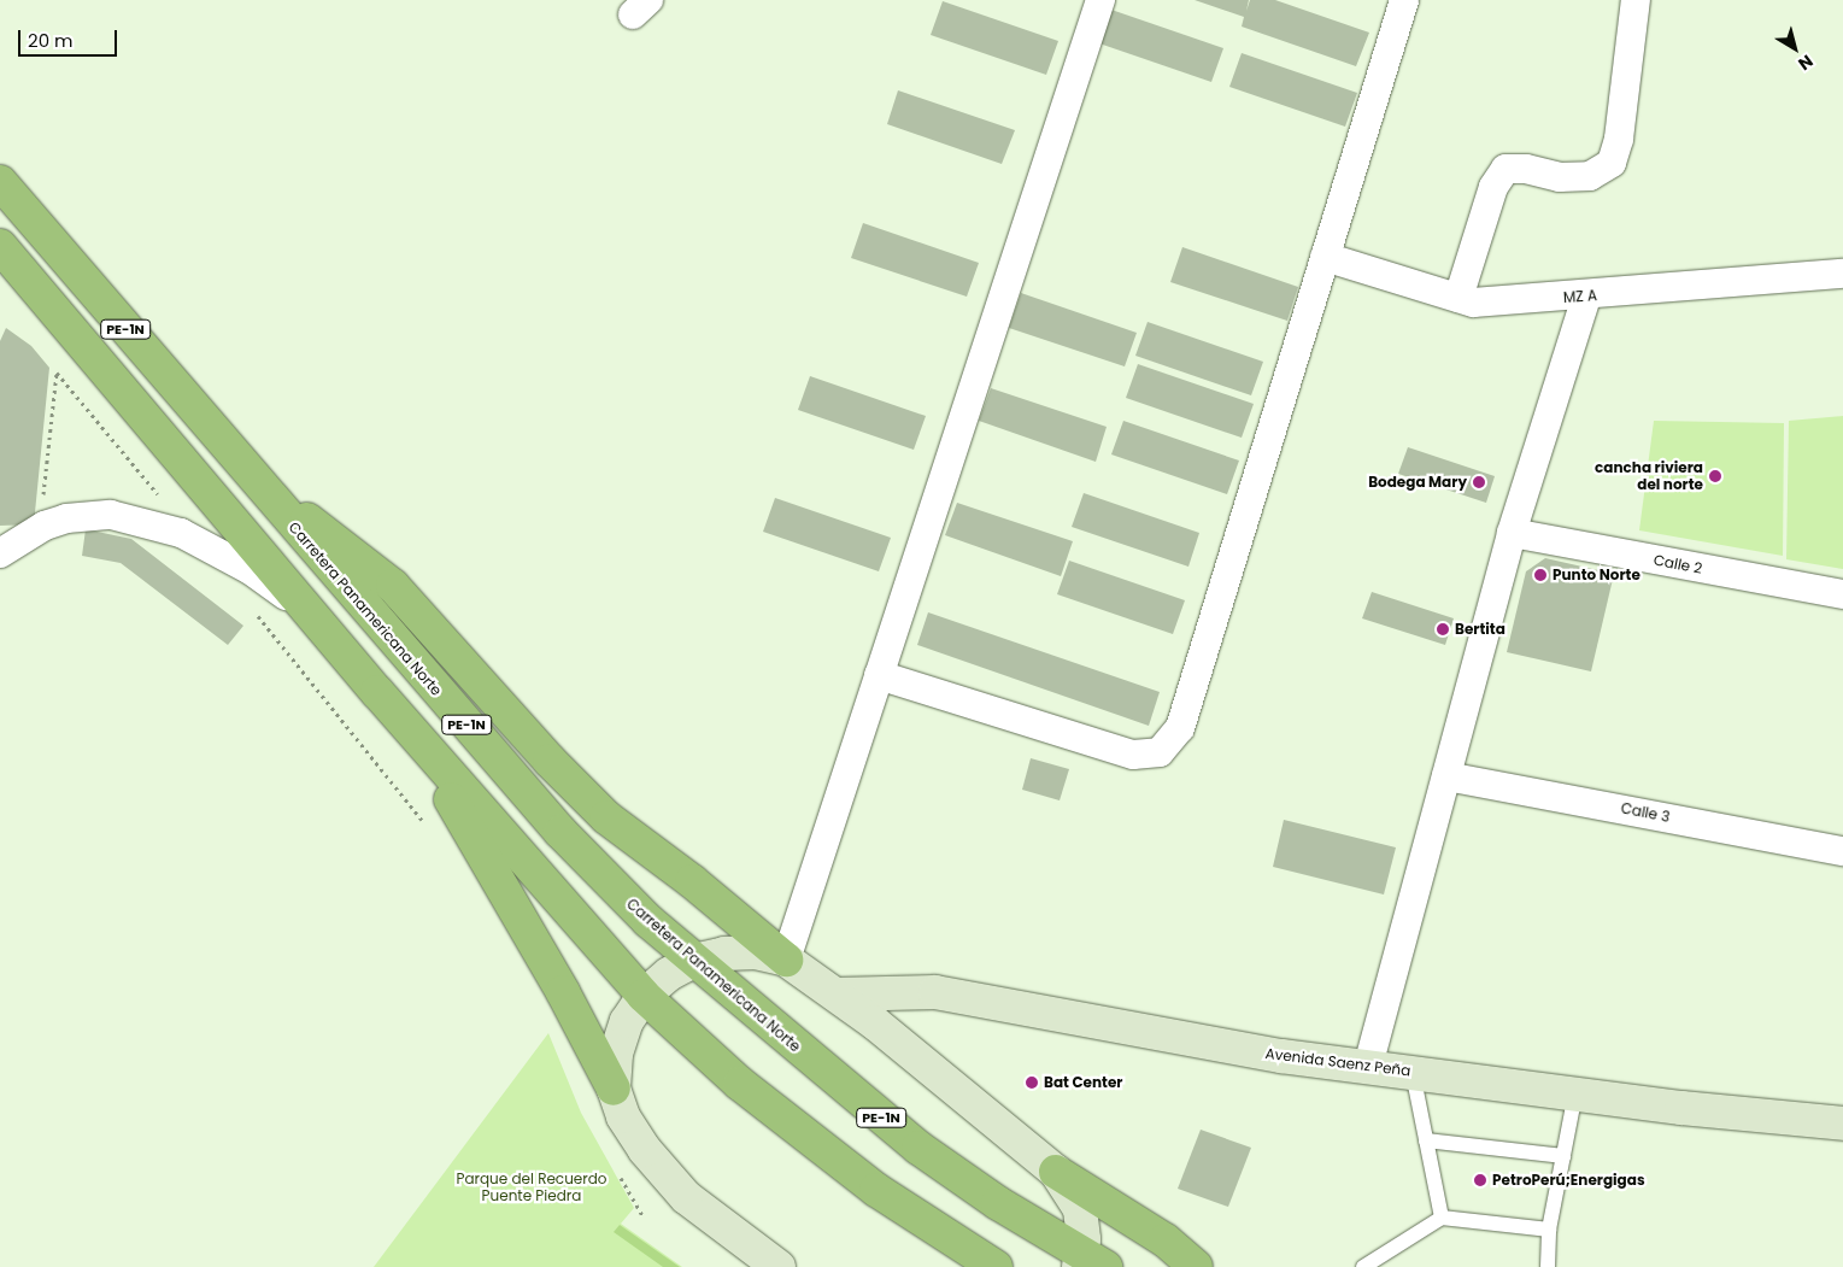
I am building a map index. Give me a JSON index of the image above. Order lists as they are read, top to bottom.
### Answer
{
  "streets": {
    "highway": ["PE-1N", "Carretera Panamericana Norte"],
    "main road": ["Avenida Saenz Peña"],
    "street": ["MZ A", "Calle 2", "Calle 3"]
  },
  "parks": ["Parque del Recuerdo Puente Piedra"],
  "places": [
    "cancha riviera del norte",
    "Bodega Mary",
    "Punto Norte",
    "Bertita",
    "Bat Center",
    "PetroPerú;Energigas"
  ],
  "scale_bar": "20 m",
  "north": "bottom right"
}
